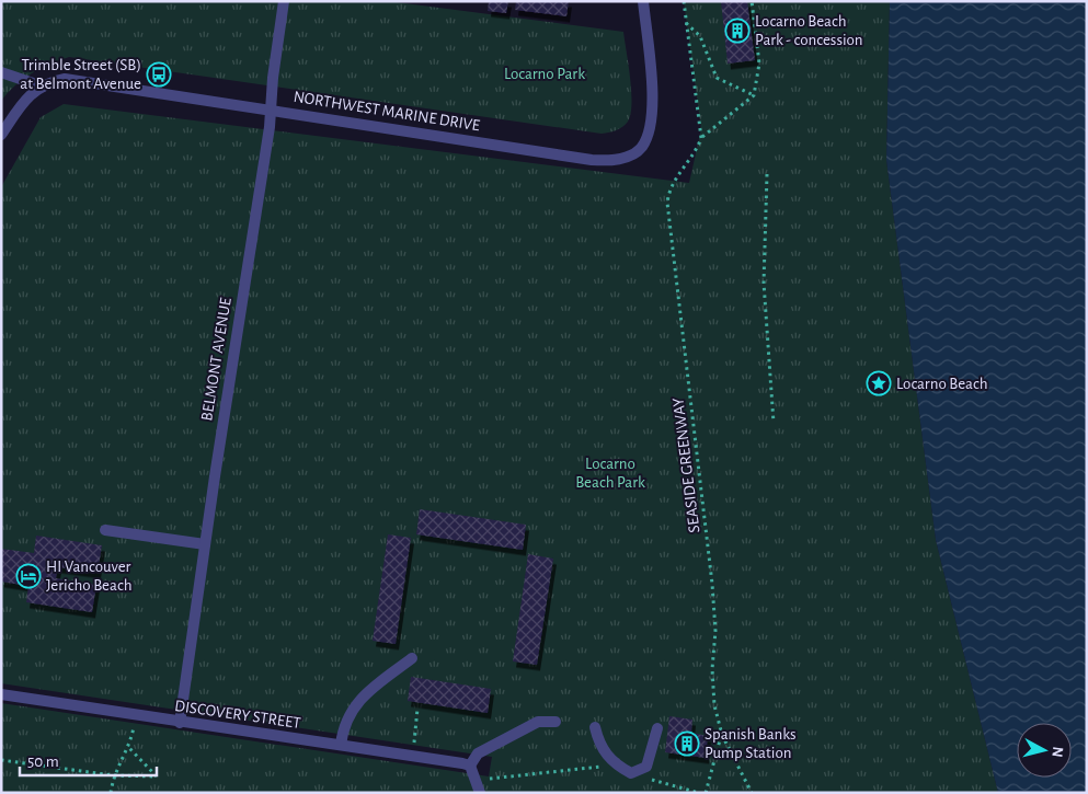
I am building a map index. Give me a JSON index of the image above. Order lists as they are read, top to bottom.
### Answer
{
  "streets": {
    "street": ["NORTHWEST MARINE DRIVE", "BELMONT AVENUE", "DISCOVERY STREET"],
    "path": ["SEASIDE GREENWAY"]
  },
  "crossings": [
    ["NORTHWEST MARINE DRIVE", "BELMONT AVENUE"],
    ["BELMONT AVENUE", "DISCOVERY STREET"]
  ],
  "parks": ["Locarno Park", "Locarno Beach Park"],
  "places": {
    "building": ["Locarno Beach Park - concession", "Spanish Banks Pump Station"],
    "bus stop": ["Trimble Street (SB) at Belmont Avenue"],
    "place": ["Locarno Beach"],
    "hotel": ["HI Vancouver Jericho Beach"]
  },
  "scale_bar": "50 m",
  "north": "right"
}
